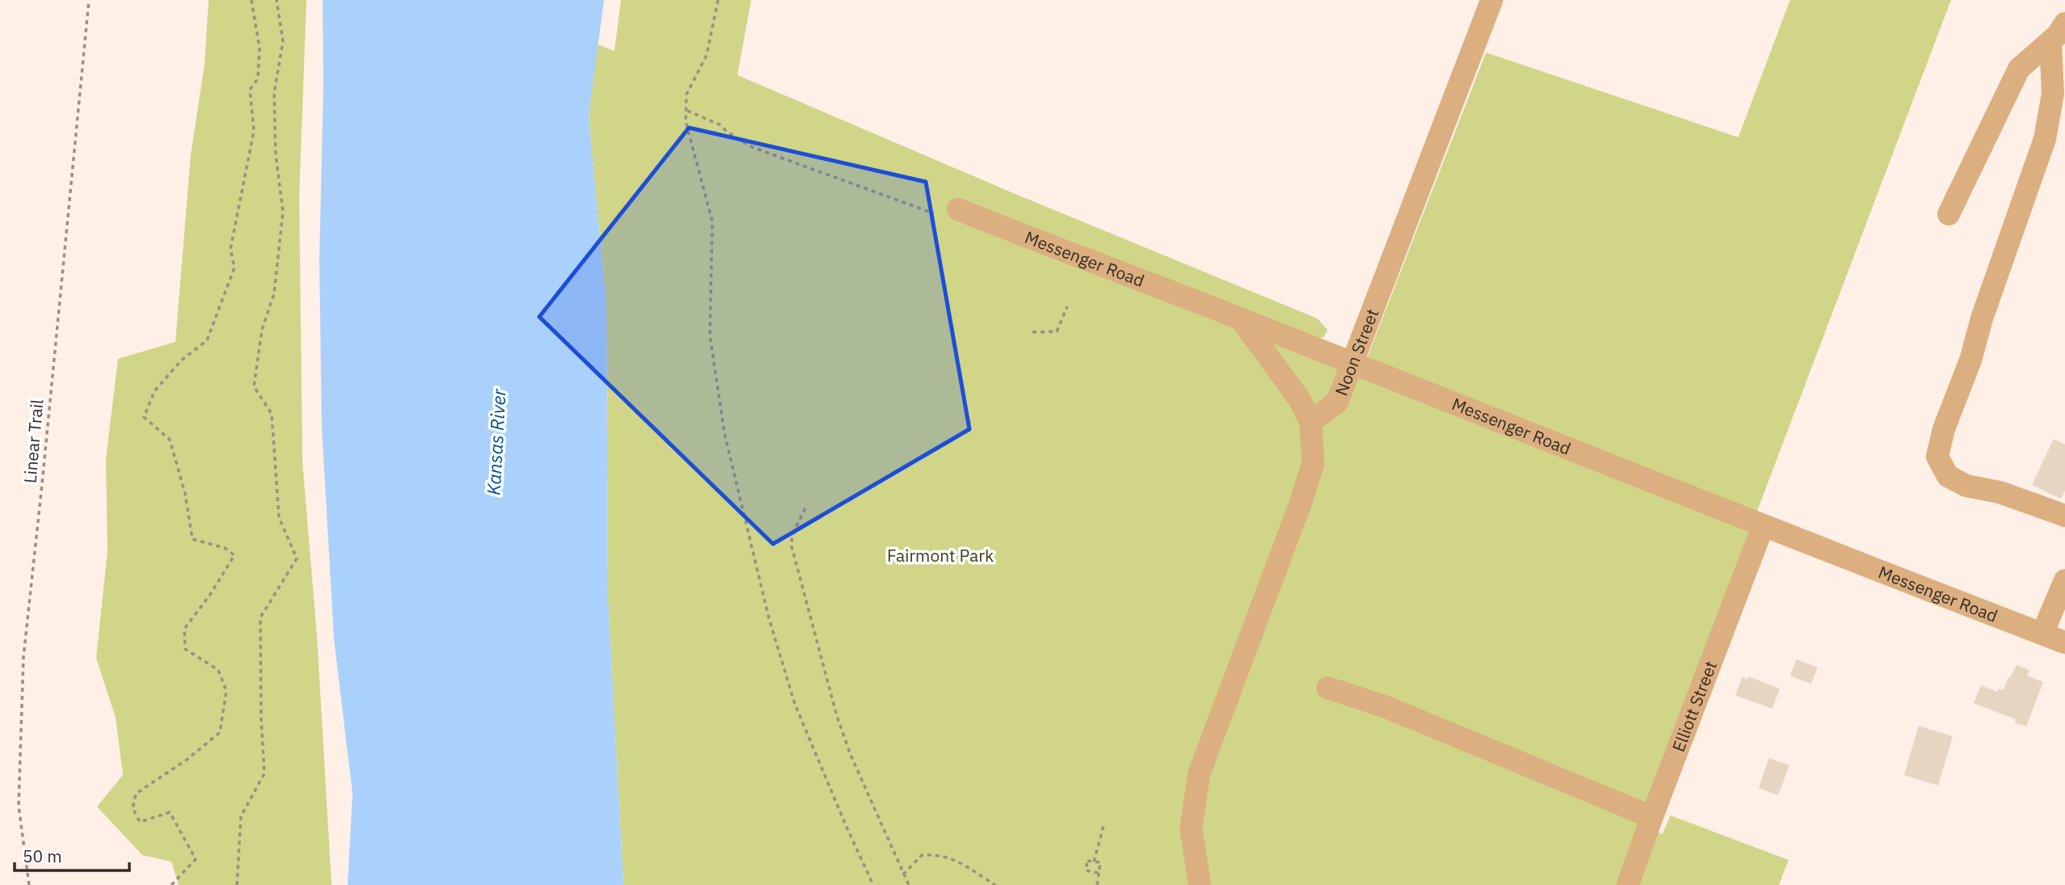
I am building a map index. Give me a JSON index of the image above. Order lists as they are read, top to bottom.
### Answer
{
  "streets": {
    "street": ["Messenger Road", "Noon Street", "Elliott Street"],
    "path": ["Linear Trail"]
  },
  "crossings": [
    ["Messenger Road", "Noon Street"],
    ["Messenger Road", "Elliott Street"]
  ],
  "water": ["Kansas River"],
  "parks": ["Fairmont Park"],
  "scale_bar": "50 m"
}
